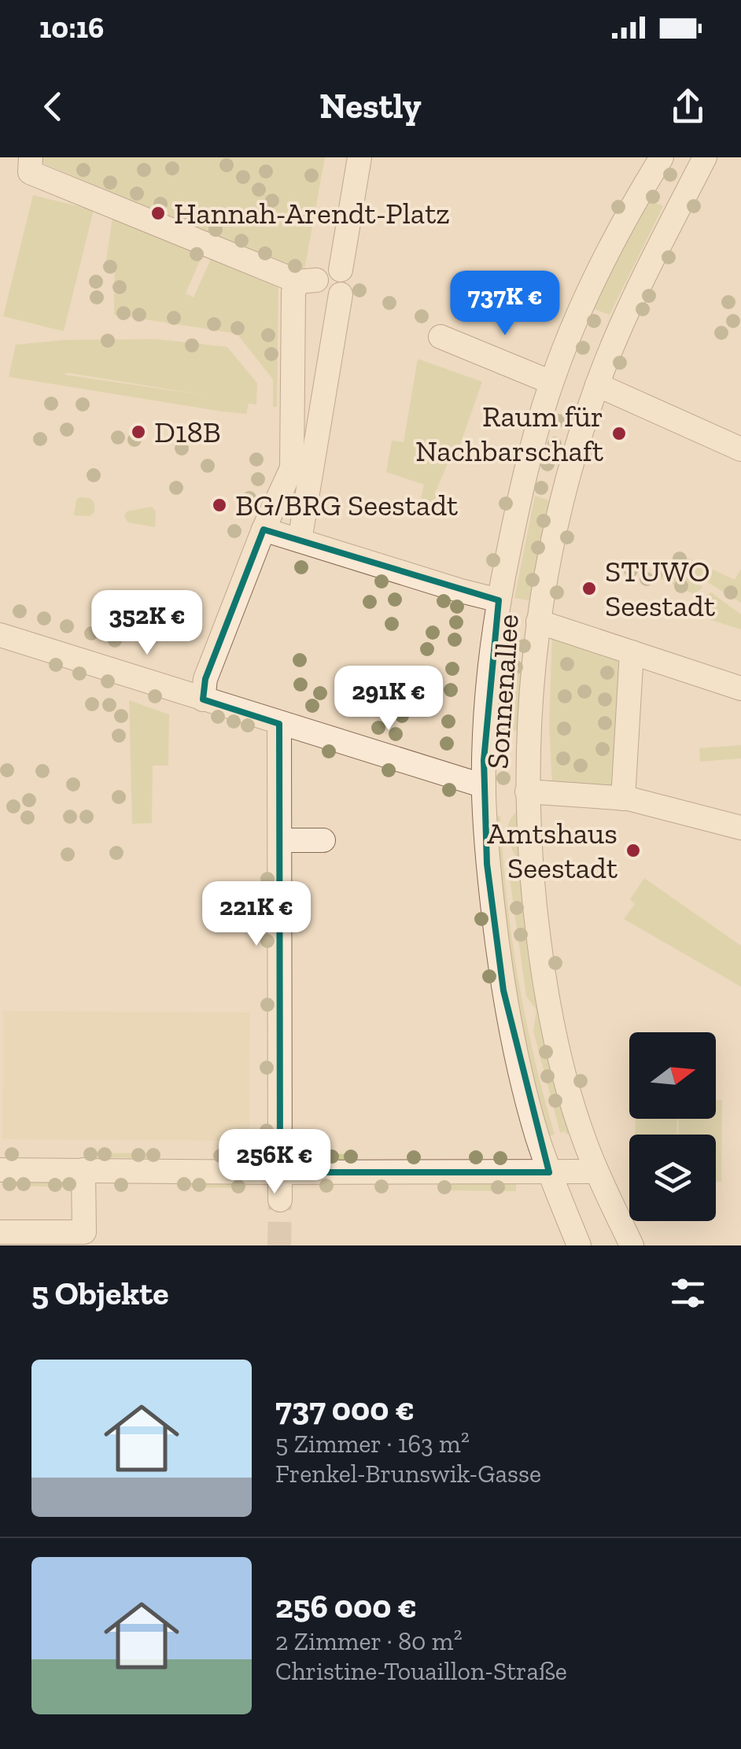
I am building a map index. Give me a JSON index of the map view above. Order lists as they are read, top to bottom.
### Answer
{
  "streets": {
    "street": ["Sonnenallee"]
  },
  "places": [
    "Hannah-Arendt-Platz",
    "D18B",
    "Raum für Nachbarschaft",
    "BG/BRG Seestadt",
    "STUWO Seestadt",
    "Amtshaus Seestadt"
  ],
  "north": "right",
  "page": {
    "status": "10:16",
    "header": "Nestly",
    "price": [
      "737K €",
      "352K €",
      "291K €",
      "221K €",
      "256K €"
    ],
    "heading": "5 Objekte",
    "list": [
      {
        "name": "737 000 €",
        "note": "5 Zimmer · 163 m² · Frenkel-Brunswik-Gasse"
      },
      {
        "name": "256 000 €",
        "note": "2 Zimmer · 80 m² · Christine-Touaillon-Straße"
      }
    ]
  }
}
